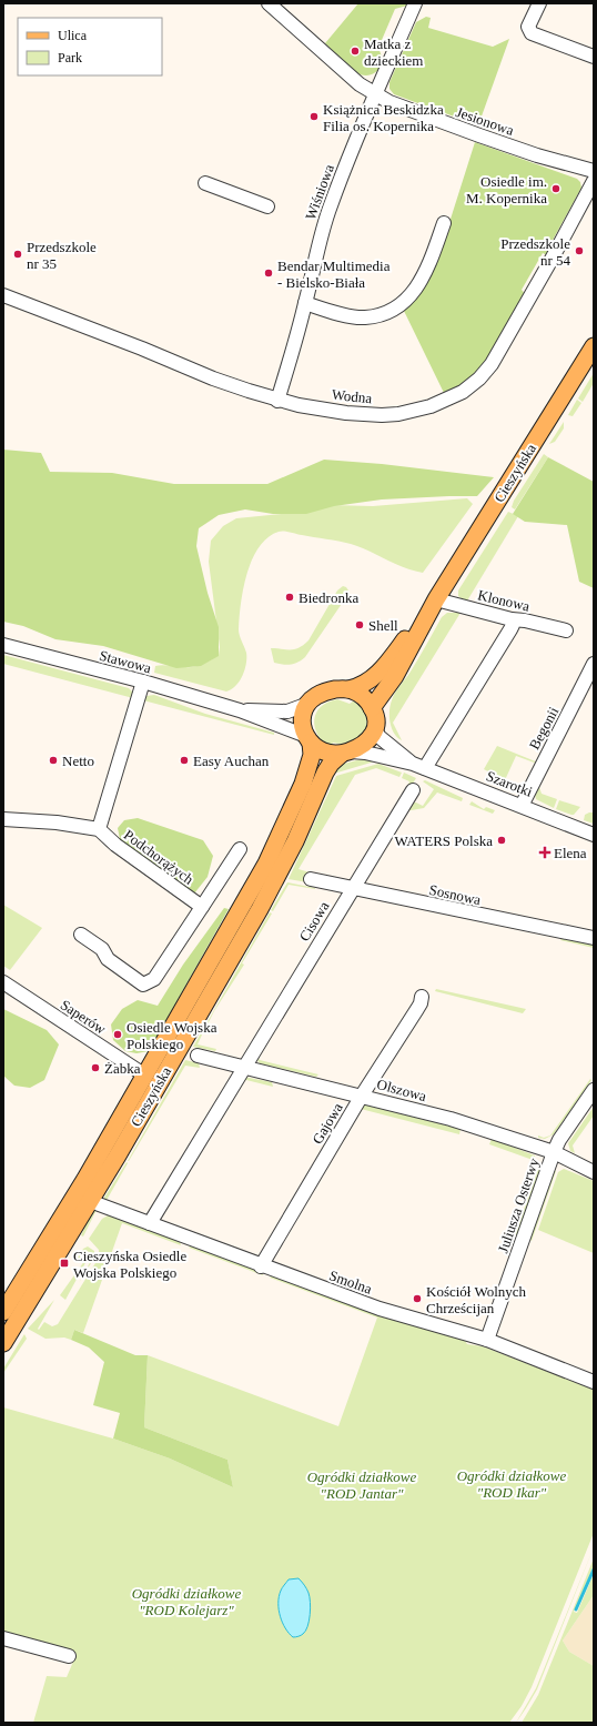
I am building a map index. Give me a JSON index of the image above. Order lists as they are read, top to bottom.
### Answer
{
  "streets": {
    "main road": ["Cieszyńska"],
    "street": [
      "Jesionowa",
      "Wiśniowa",
      "Wodna",
      "Klonowa",
      "Stawowa",
      "Begonii",
      "Szarotki",
      "Podchorążych",
      "Sosnowa",
      "Cisowa",
      "Saperów",
      "Olszowa",
      "Gajowa",
      "Juliusza Osterwy",
      "Smolna"
    ]
  },
  "crossings": [
    ["Jesionowa", "Wiśniowa"],
    ["Wiśniowa", "Wodna"],
    ["Cieszyńska", "Klonowa"],
    ["Cieszyńska", "Stawowa"],
    ["Cieszyńska", "Szarotki"],
    ["Cieszyńska", "Saperów"],
    ["Stawowa", "Szarotki"],
    ["Begonii", "Szarotki"],
    ["Sosnowa", "Cisowa"],
    ["Cisowa", "Olszowa"],
    ["Olszowa", "Gajowa"],
    ["Olszowa", "Juliusza Osterwy"],
    ["Gajowa", "Smolna"],
    ["Juliusza Osterwy", "Smolna"]
  ],
  "parks": ["Ogródki działkowe \"ROD Ikar\"", "Ogródki działkowe \"ROD Jantar\"", "Ogródki działkowe \"ROD Kolejarz\""],
  "places": {
    "other": [
      "Matka z dzieckiem",
      "Książnica Beskidzka Filia os. Kopernika",
      "Osiedle im. M. Kopernika",
      "Przedszkole nr 54",
      "Przedszkole nr 35",
      "Bendar Multimedia - Bielsko-Biała",
      "Biedronka",
      "Shell",
      "Netto",
      "Easy Auchan",
      "WATERS Polska",
      "Osiedle Wojska Polskiego",
      "Żabka",
      "Kościół Wolnych Chrześcijan"
    ],
    "health": ["Elena"],
    "transit": ["Cieszyńska Osiedle Wojska Polskiego"]
  },
  "legend": ["Ulica", "Park"]
}
